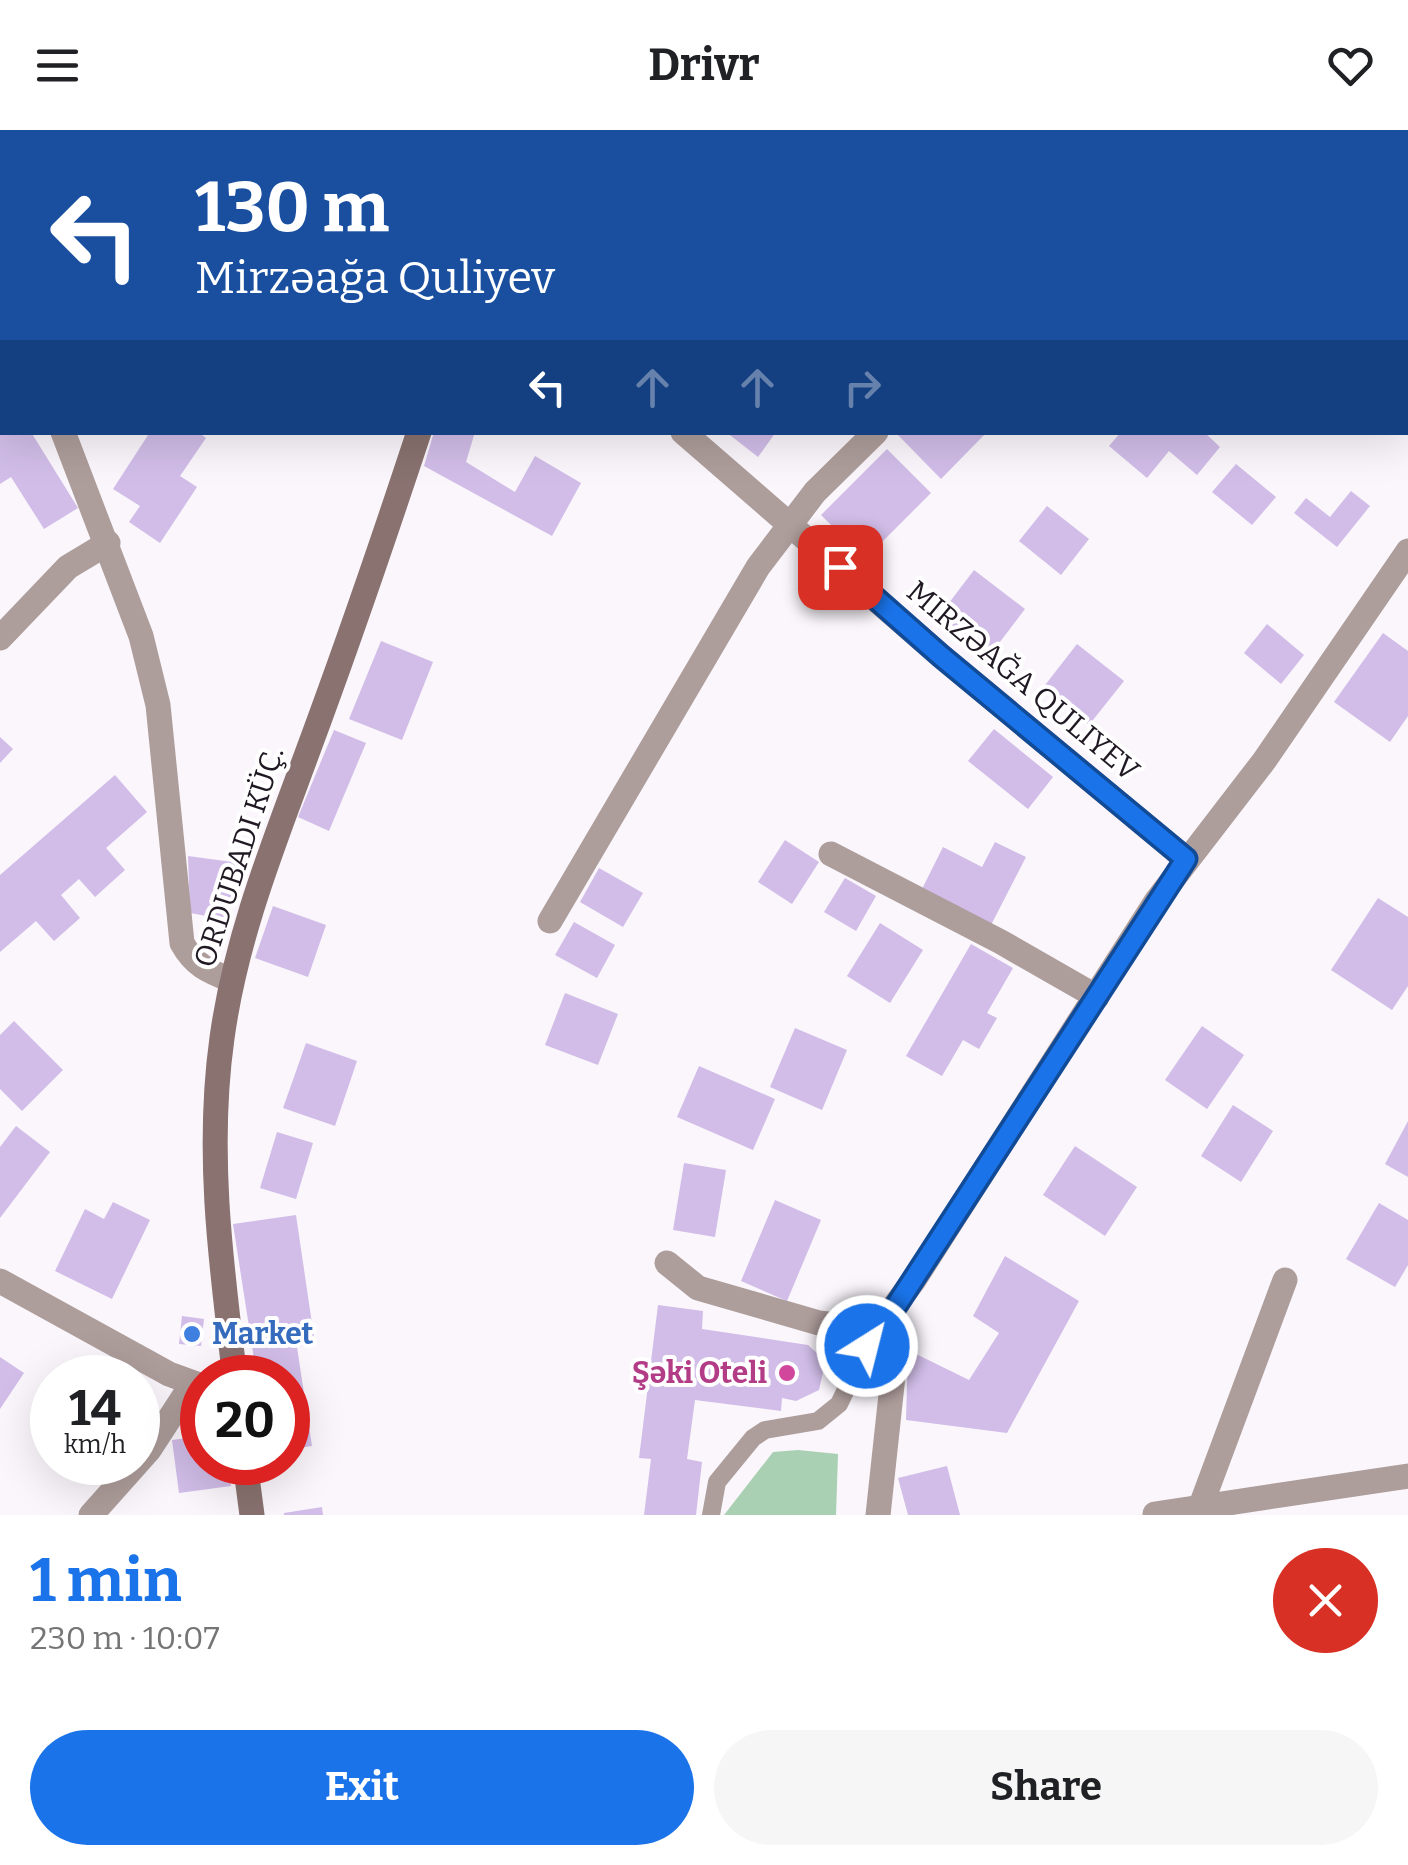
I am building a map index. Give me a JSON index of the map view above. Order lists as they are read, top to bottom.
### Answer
{
  "streets": {
    "street": ["MIRZƏAĞA QULIYEV", "ORDUBADI KÜÇ."]
  },
  "places": ["Market", "Şəki Oteli"],
  "page": {
    "header": "Drivr",
    "turn": ["130 m", "Mirzəağa Quliyev"],
    "speed": "14 km/h",
    "limit": "20",
    "heading": ["1 min", "230 m · 10:07"],
    "buttons": ["Exit", "Share"]
  }
}
